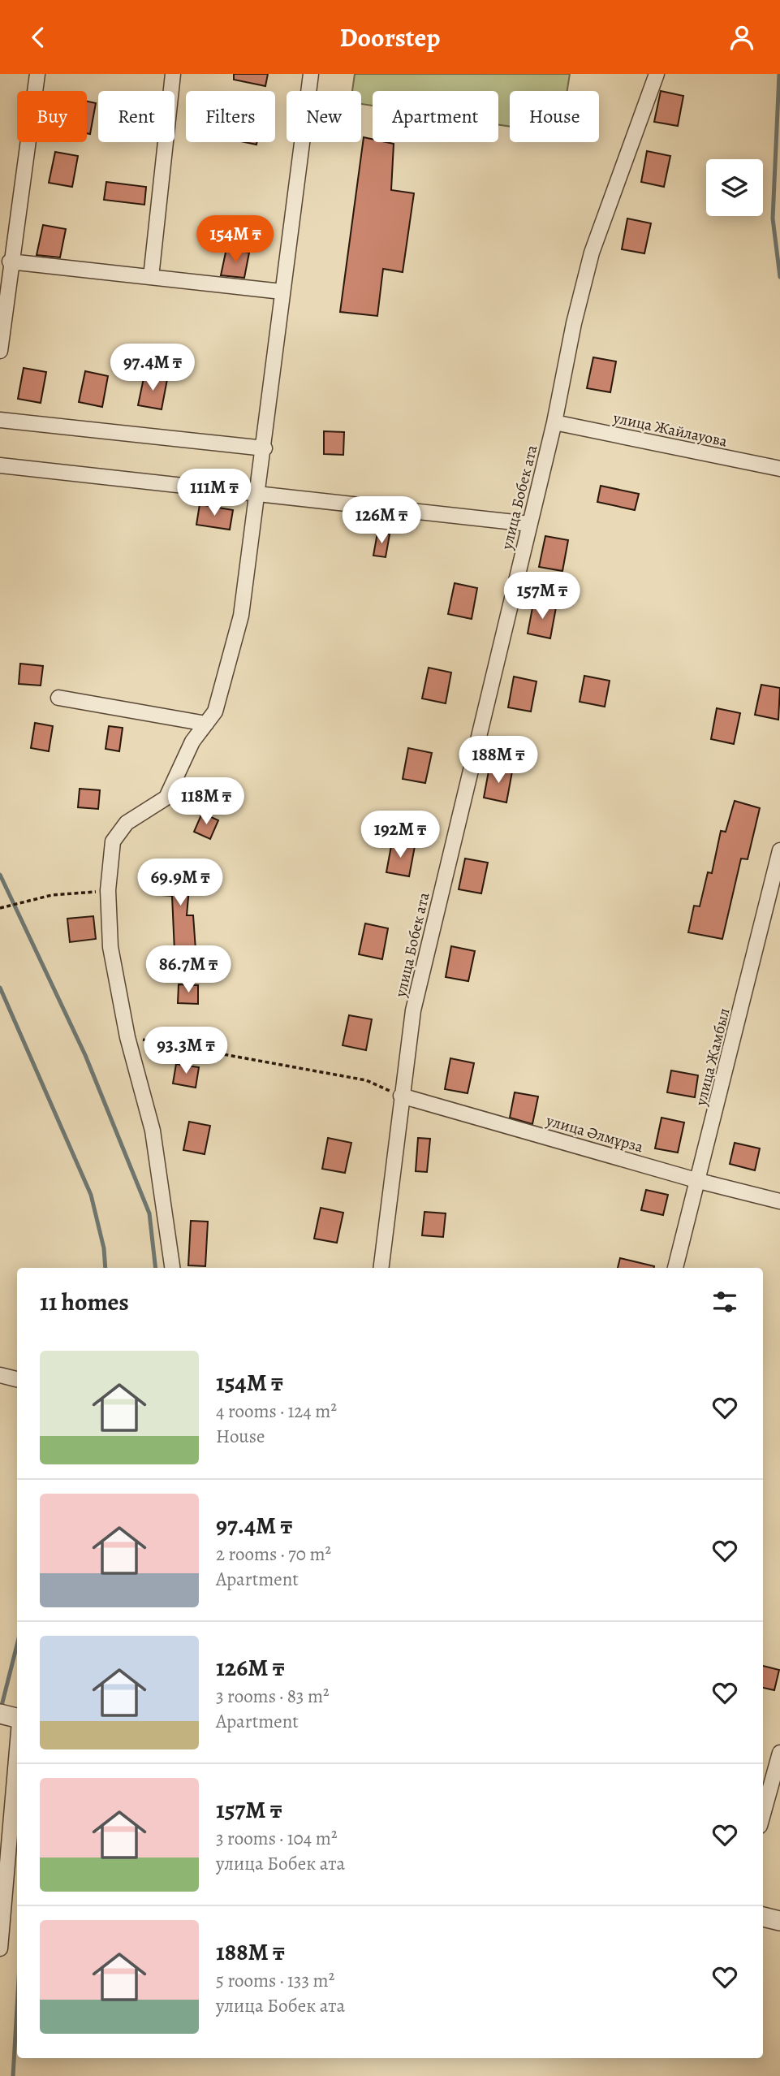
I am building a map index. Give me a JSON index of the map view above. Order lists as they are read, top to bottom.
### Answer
{
  "streets": {
    "street": [
      "улица Жайлауова",
      "улица Бобек ата",
      "улица Жамбыл",
      "улица Әлмұрза"
    ]
  },
  "crossings": [
    ["улица Жайлауова", "улица Бобек ата"],
    ["улица Бобек ата", "улица Әлмұрза"],
    ["улица Жамбыл", "улица Әлмұрза"]
  ],
  "page": {
    "header": "Doorstep",
    "chip": [
      "Buy",
      "Rent",
      "Filters",
      "New",
      "Apartment",
      "House"
    ],
    "price": [
      "154M ₸",
      "97.4M ₸",
      "111M ₸",
      "126M ₸",
      "157M ₸",
      "188M ₸",
      "118M ₸",
      "192M ₸",
      "69.9M ₸",
      "86.7M ₸",
      "93.3M ₸"
    ],
    "heading": "11 homes",
    "list": [
      {
        "name": "154M ₸",
        "note": "4 rooms · 124 m² · House"
      },
      {
        "name": "97.4M ₸",
        "note": "2 rooms · 70 m² · Apartment"
      },
      {
        "name": "126M ₸",
        "note": "3 rooms · 83 m² · Apartment"
      },
      {
        "name": "157M ₸",
        "note": "3 rooms · 104 m² · улица Бобек ата"
      },
      {
        "name": "188M ₸",
        "note": "5 rooms · 133 m² · улица Бобек ата"
      }
    ]
  }
}
